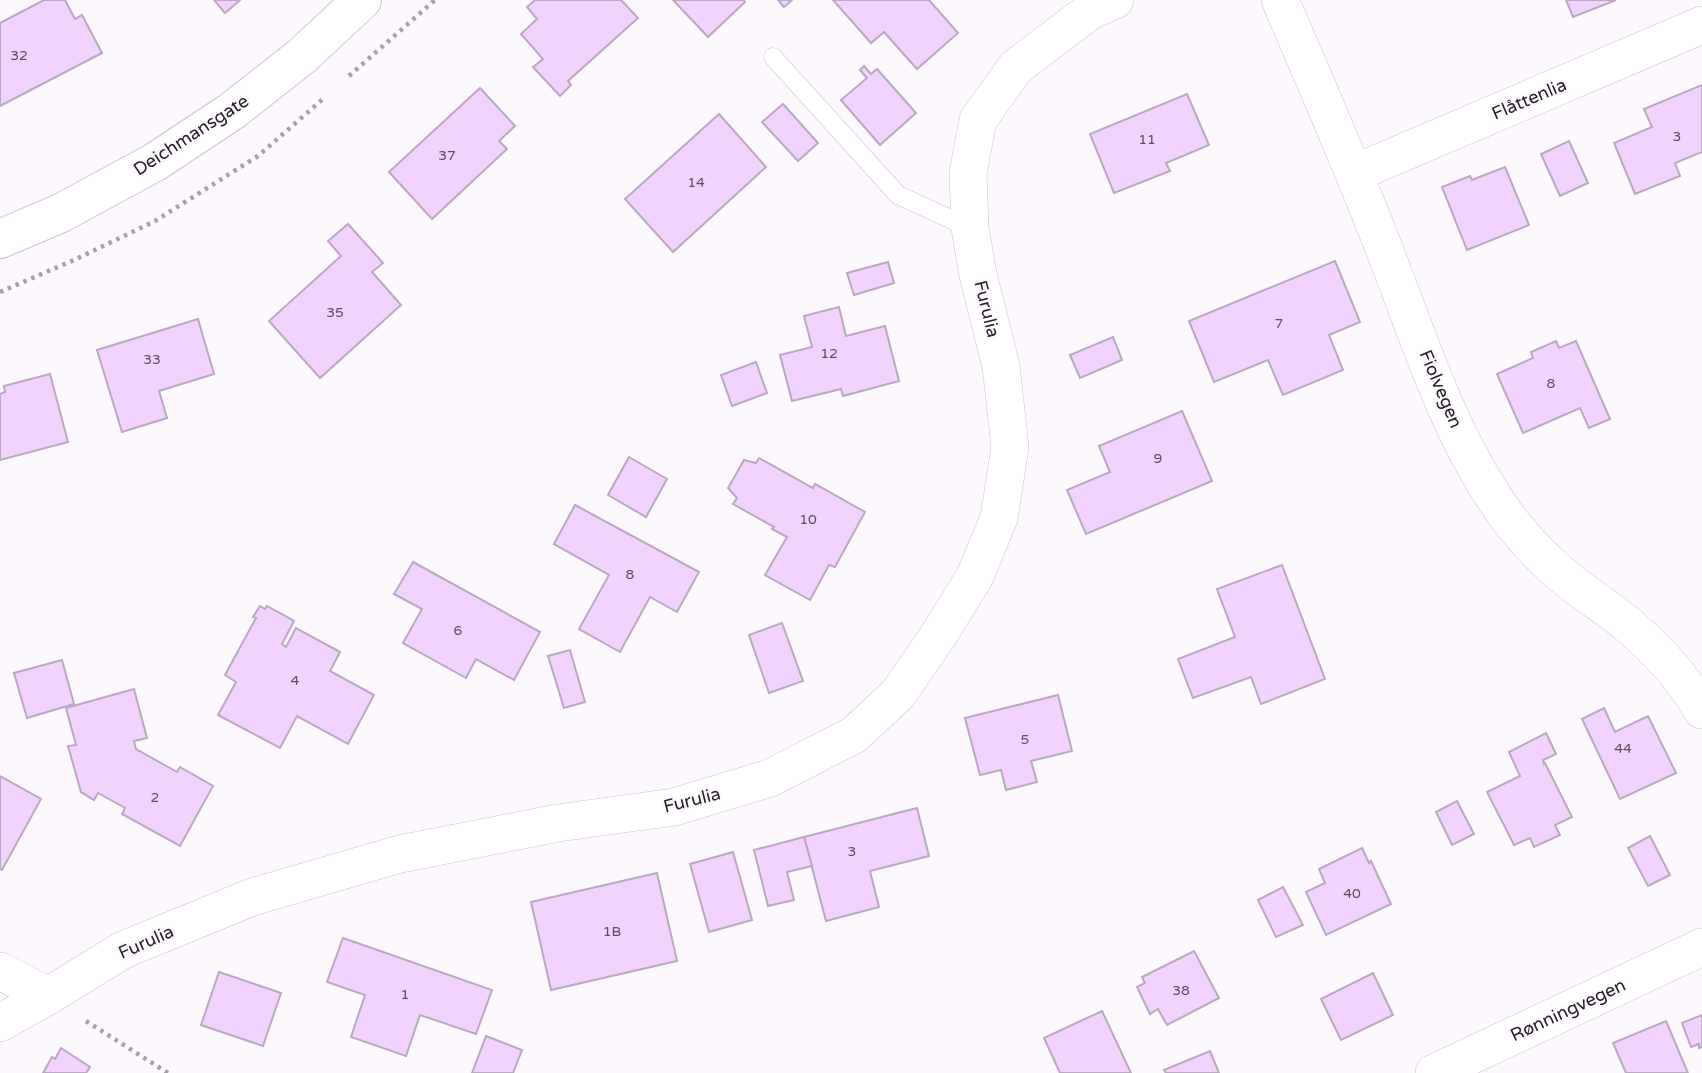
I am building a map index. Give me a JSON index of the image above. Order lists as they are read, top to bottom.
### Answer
{
  "streets": {
    "street": [
      "Flåttenlia",
      "Deichmansgate",
      "Furulia",
      "Fiolvegen",
      "Rønningvegen"
    ]
  },
  "crossings": [
    ["Flåttenlia", "Fiolvegen"]
  ],
  "house_numbers": [
    "32",
    "3",
    "11",
    "37",
    "14",
    "35",
    "7",
    "12",
    "33",
    "8",
    "9",
    "10",
    "8",
    "6",
    "4",
    "5",
    "44",
    "2",
    "3",
    "40",
    "1B",
    "38",
    "1"
  ]
}
